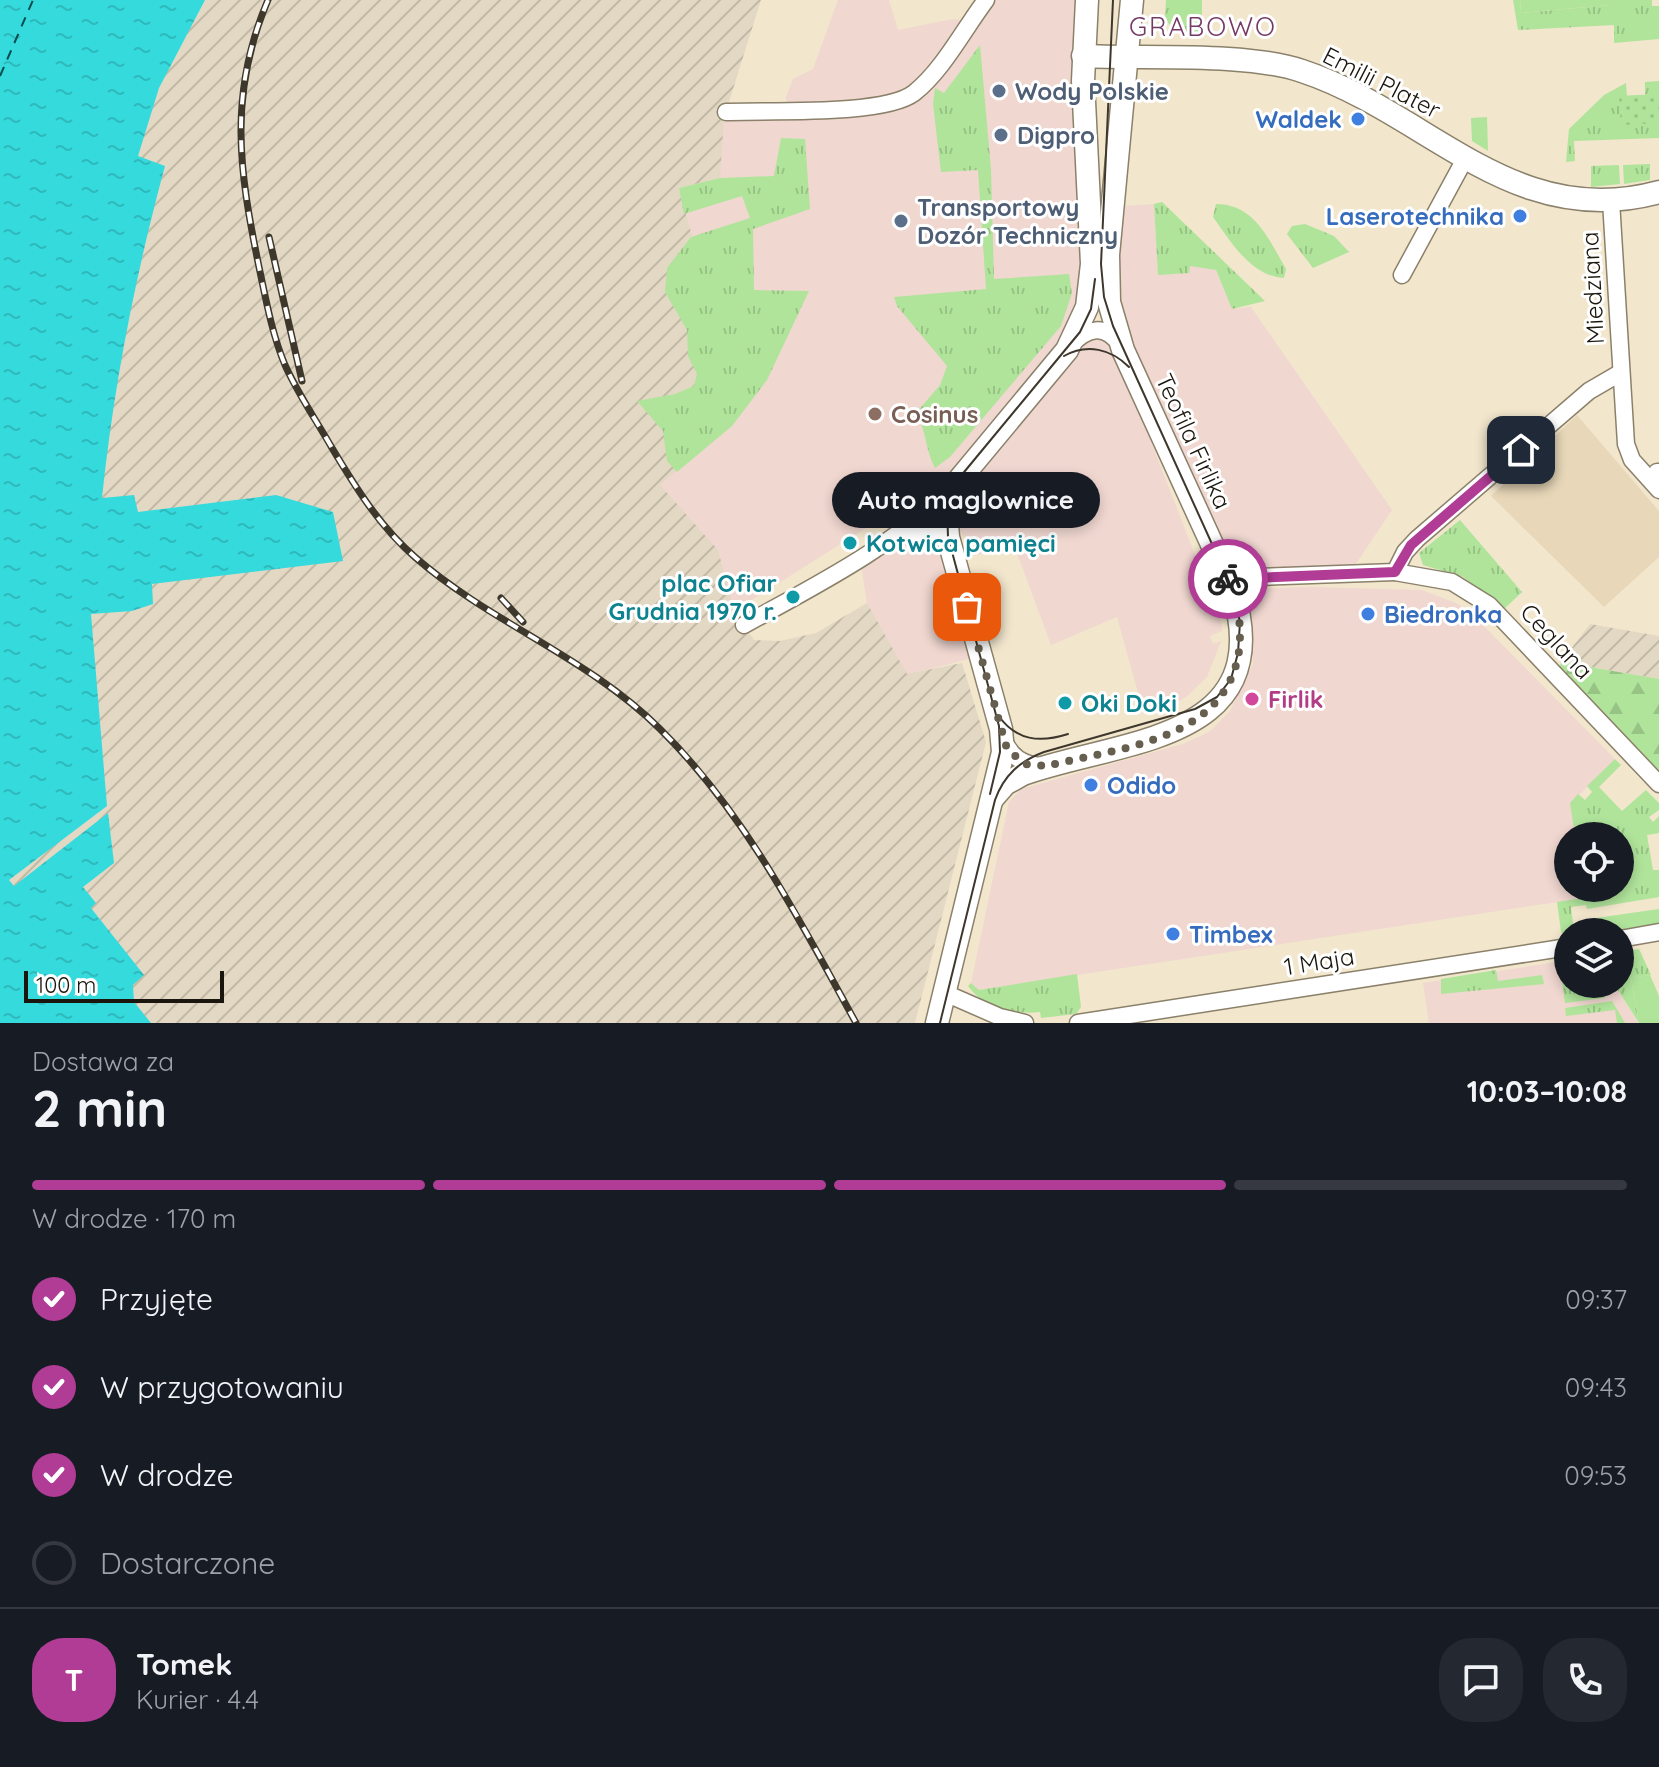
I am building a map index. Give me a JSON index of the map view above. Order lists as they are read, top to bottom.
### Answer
{
  "streets": {
    "street": [
      "Emilii Plater",
      "Miedziana",
      "Teofila Firlika",
      "Ceglana",
      "1 Maja"
    ]
  },
  "crossings": [
    ["Emilii Plater", "Miedziana"],
    ["Emilii Plater", "Teofila Firlika"],
    ["Miedziana", "Ceglana"]
  ],
  "districts": ["GRABOWO"],
  "places": [
    "Wody Polskie",
    "Waldek",
    "Digpro",
    "Laserotechnika",
    "Transportowy Dozór Techniczny",
    "Cosinus",
    "Kotwica pamięci",
    "plac Ofiar Grudnia 1970 r.",
    "Auto maglownice",
    "Biedronka",
    "Firlik",
    "Oki Doki",
    "Odido",
    "Timbex"
  ],
  "scale_bar": "100 m",
  "page": {
    "bubble": "Auto maglownice",
    "scale": "100 m",
    "heading": ["2 min", "Dostawa za", "10:03–10:08"],
    "panel": ["Tomek", "Kurier · 4.4"],
    "bar": "W drodze · 170 m",
    "list": [
      ["Przyjęte", "09:37"],
      ["W przygotowaniu", "09:43"],
      ["W drodze", "09:53"],
      "Dostarczone"
    ],
    "round": "T"
  }
}
